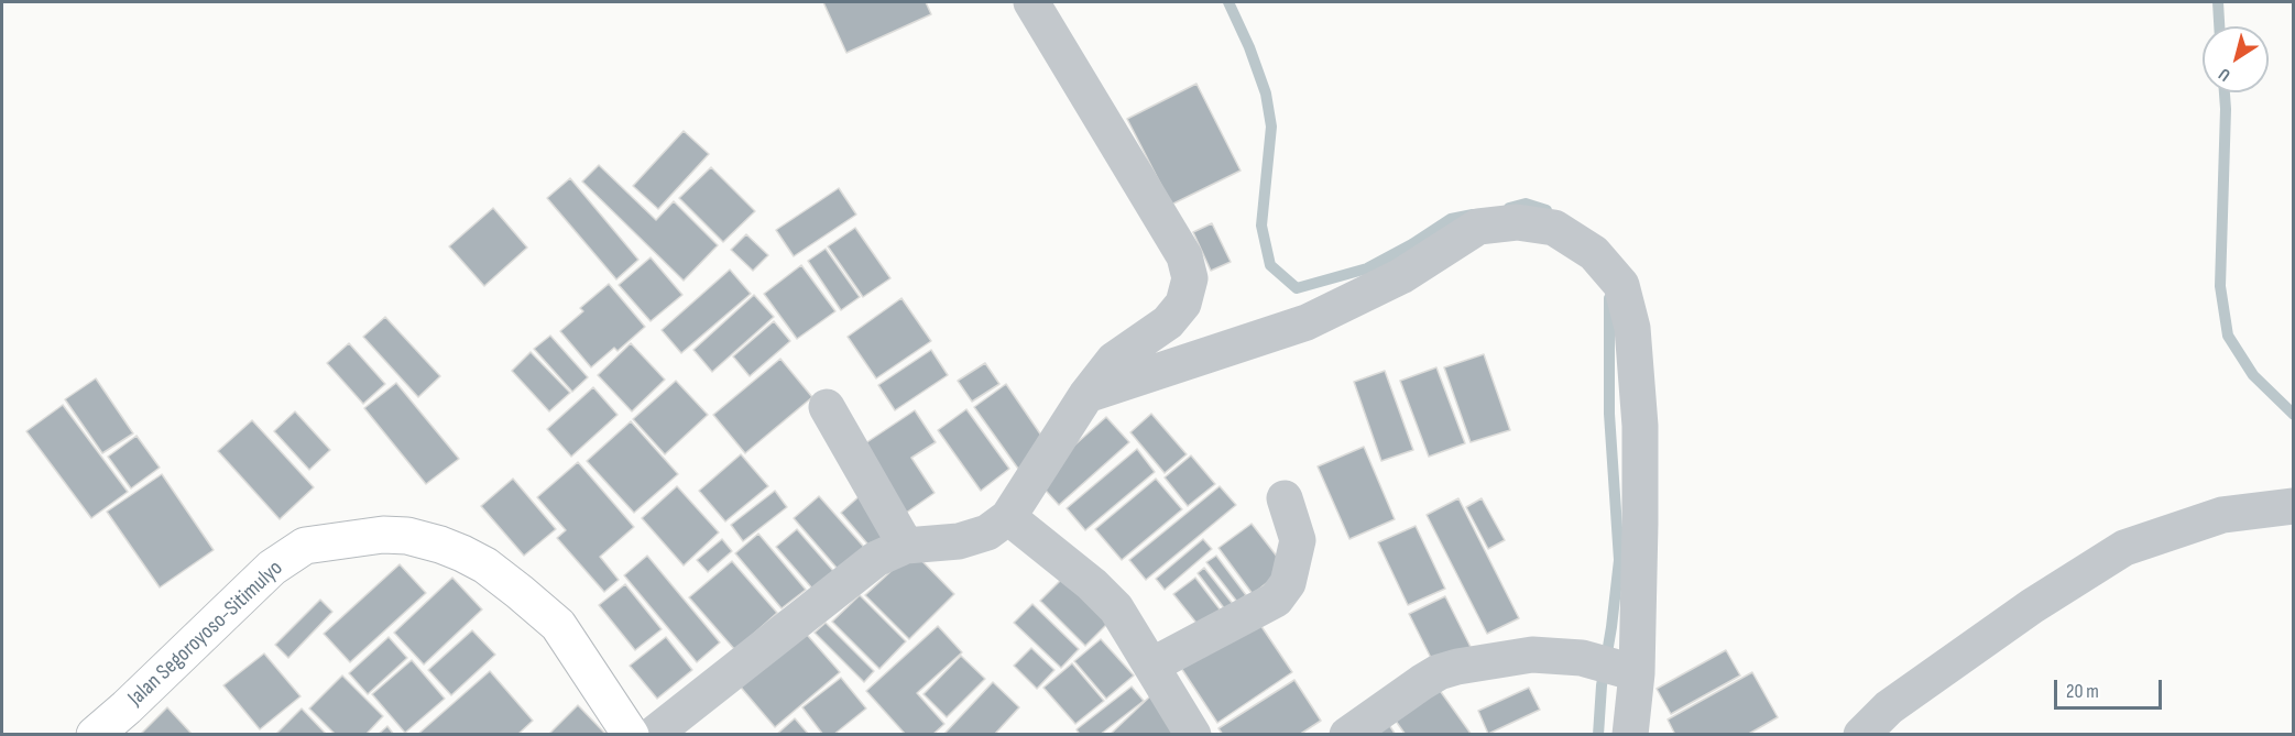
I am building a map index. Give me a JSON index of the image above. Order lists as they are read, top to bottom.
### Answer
{
  "streets": {
    "main road": ["Jalan Segoroyoso-Sitimulyo"]
  },
  "scale_bar": "20 m",
  "north": "bottom left"
}
